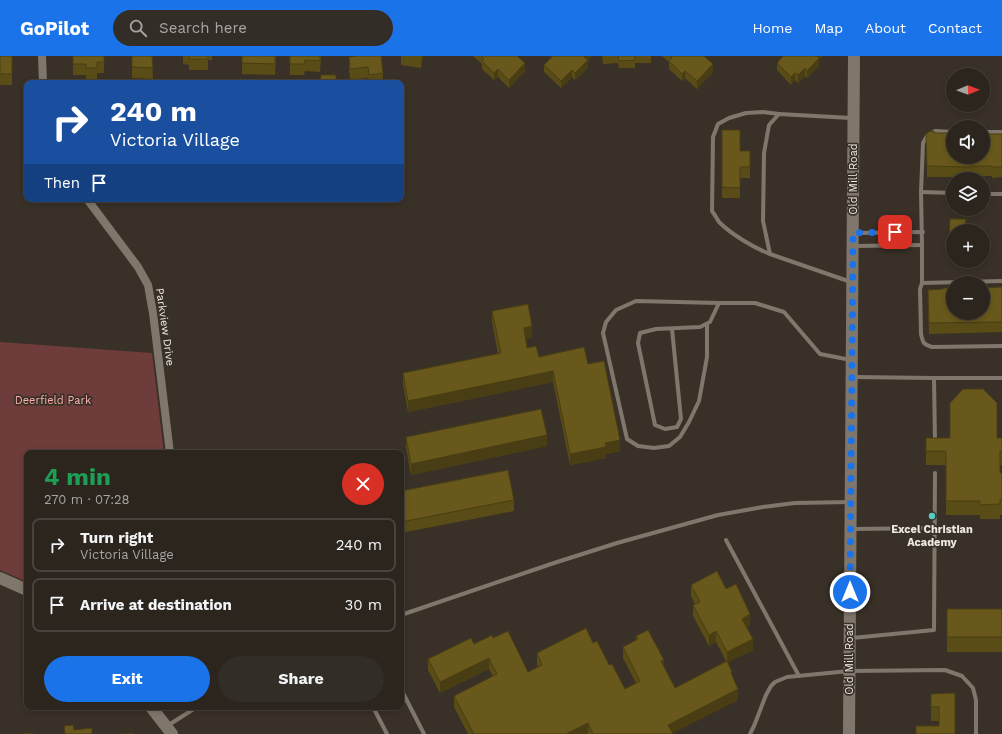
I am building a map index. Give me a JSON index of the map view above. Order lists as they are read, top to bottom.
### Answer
{
  "streets": {
    "street": ["Old Mill Road", "Parkview Drive"]
  },
  "parks": ["Deerfield Park"],
  "places": ["Excel Christian Academy"],
  "north": "right",
  "page": {
    "header": "GoPilot",
    "search": "Search here",
    "nav": [
      "Home",
      "Map",
      "About",
      "Contact"
    ],
    "map_buttons": ["+", "−"],
    "turn": ["240 m", "Victoria Village"],
    "then": "Then",
    "heading": ["4 min", "270 m · 07:28"],
    "list": [
      {
        "name": "Turn right",
        "note": "Victoria Village",
        "value": "240 m"
      },
      {
        "name": "Arrive at destination",
        "value": "30 m"
      }
    ],
    "buttons": ["Exit", "Share"]
  }
}
